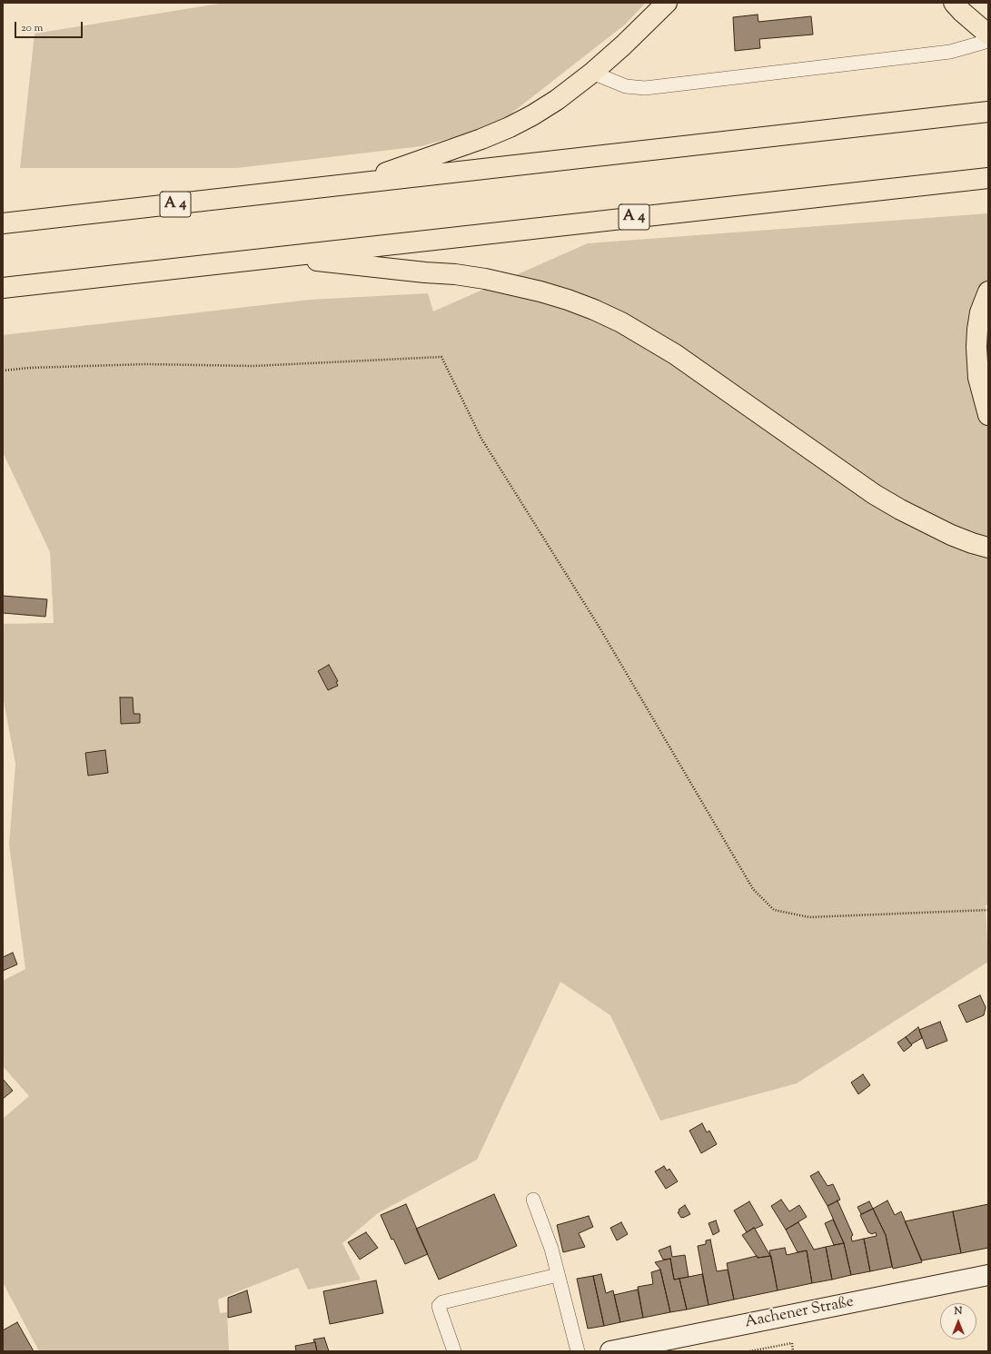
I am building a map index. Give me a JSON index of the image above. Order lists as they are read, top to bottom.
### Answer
{
  "streets": {
    "highway": ["A 4"],
    "main road": ["Aachener Straße"]
  },
  "scale_bar": "20 m",
  "north": "top"
}
